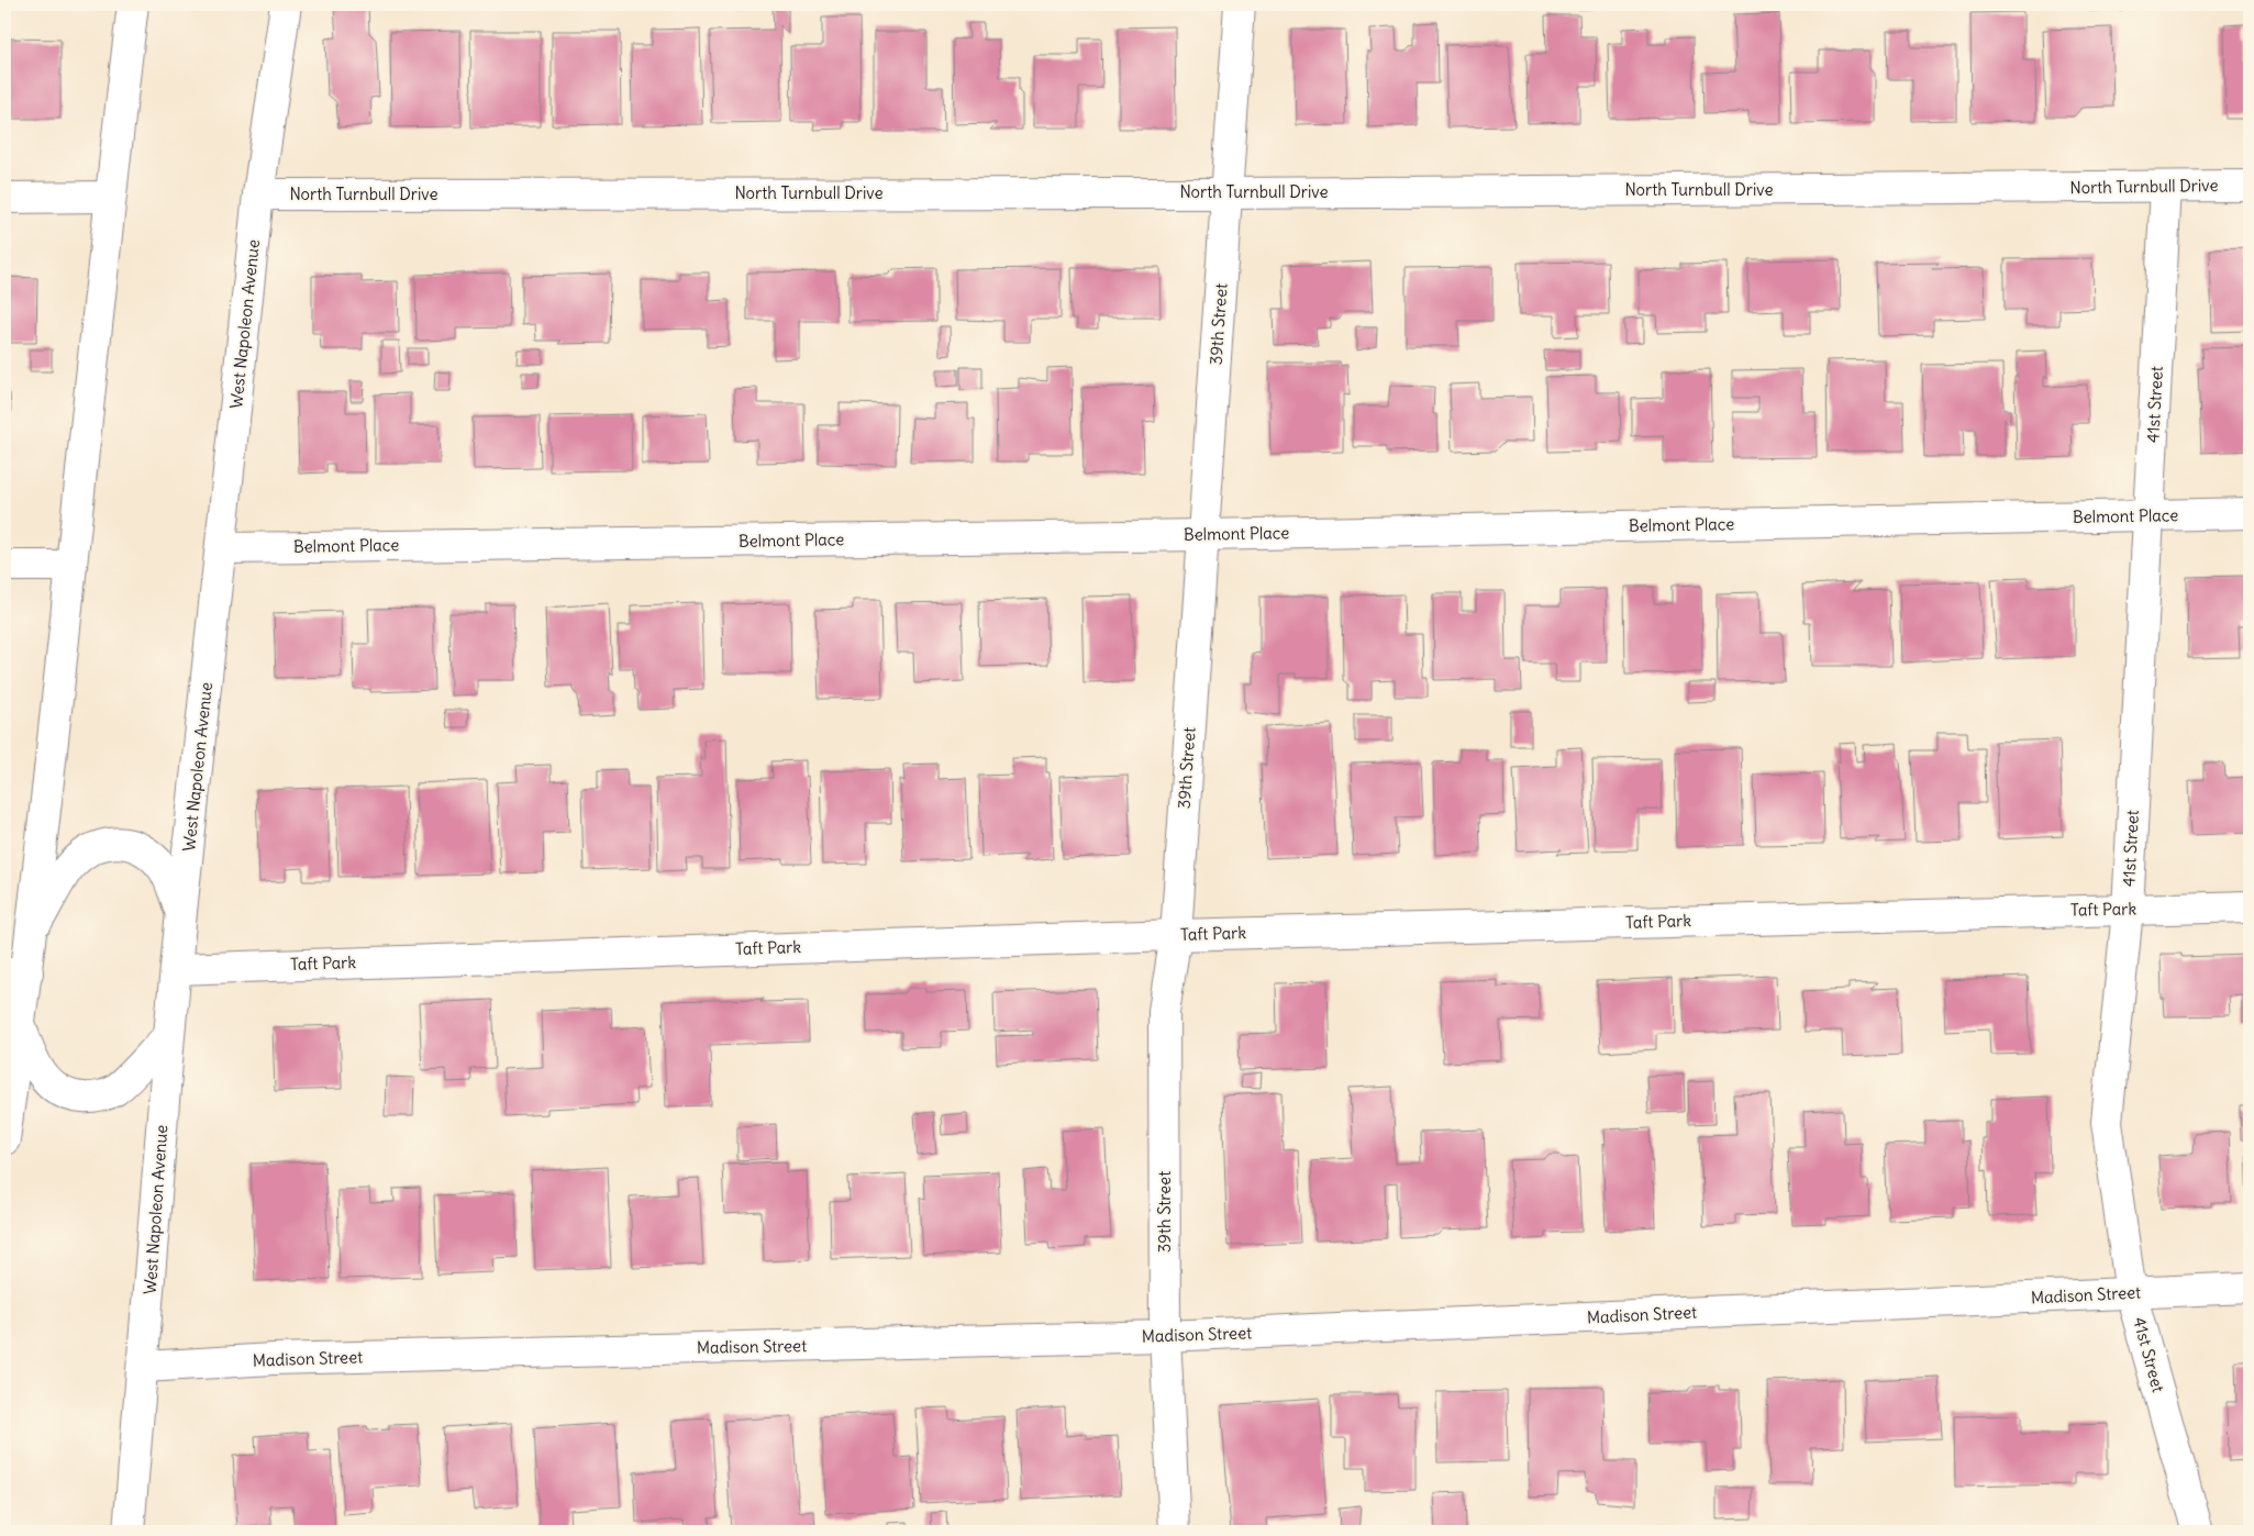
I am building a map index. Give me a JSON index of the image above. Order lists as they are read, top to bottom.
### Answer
{
  "streets": {
    "street": [
      "North Turnbull Drive",
      "West Napoleon Avenue",
      "39th Street",
      "41st Street",
      "Belmont Place",
      "Taft Park",
      "Madison Street"
    ]
  },
  "crossings": [
    ["North Turnbull Drive", "West Napoleon Avenue"],
    ["North Turnbull Drive", "39th Street"],
    ["North Turnbull Drive", "41st Street"],
    ["West Napoleon Avenue", "Belmont Place"],
    ["West Napoleon Avenue", "Taft Park"],
    ["West Napoleon Avenue", "Madison Street"],
    ["39th Street", "Belmont Place"],
    ["39th Street", "Taft Park"],
    ["39th Street", "Madison Street"],
    ["41st Street", "Belmont Place"],
    ["41st Street", "Taft Park"],
    ["41st Street", "Madison Street"]
  ]
}
